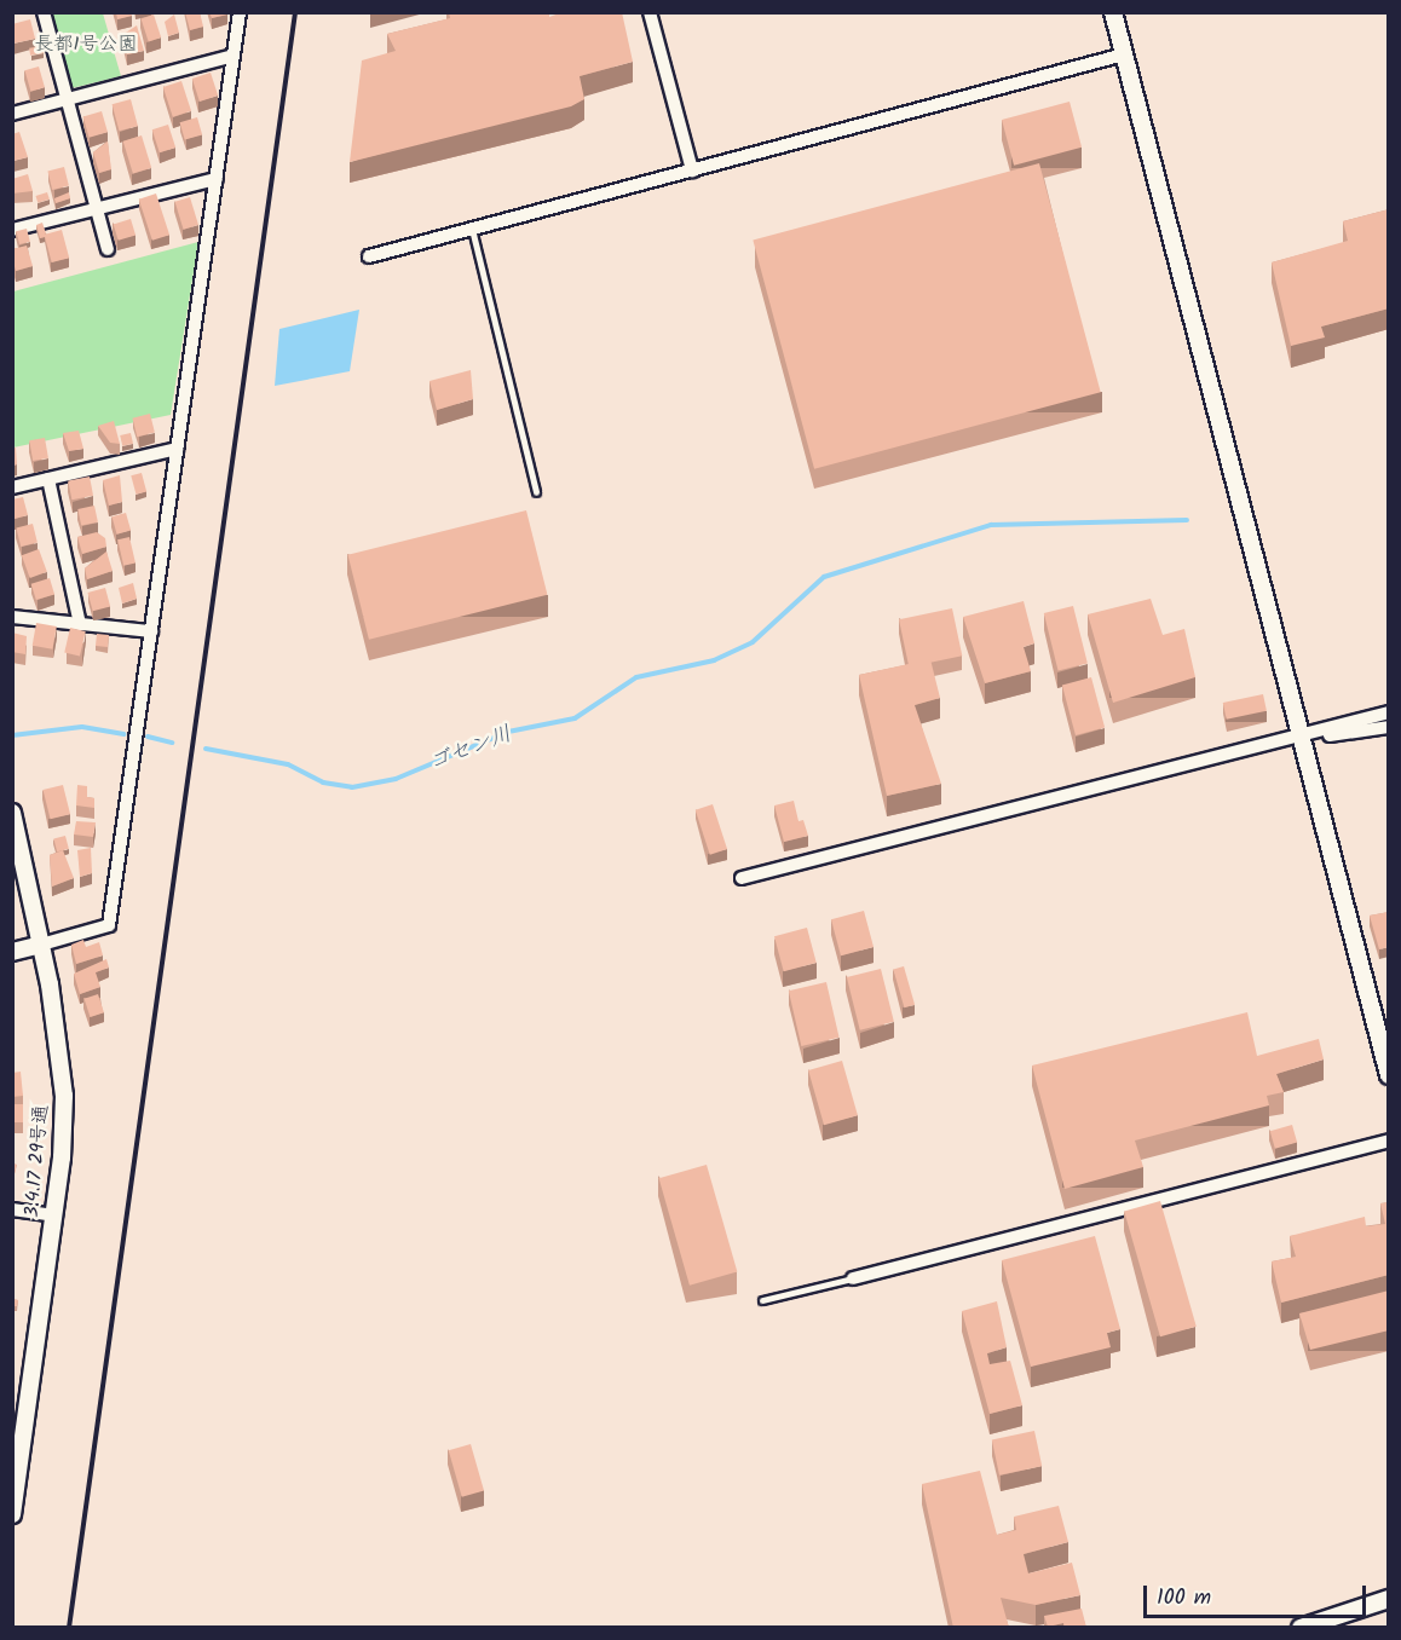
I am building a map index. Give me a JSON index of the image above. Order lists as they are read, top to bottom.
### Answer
{
  "streets": {
    "street": ["3.4.17 29号通"]
  },
  "water": ["ゴセン川"],
  "parks": ["長都1号公園"],
  "scale_bar": "100 m"
}
